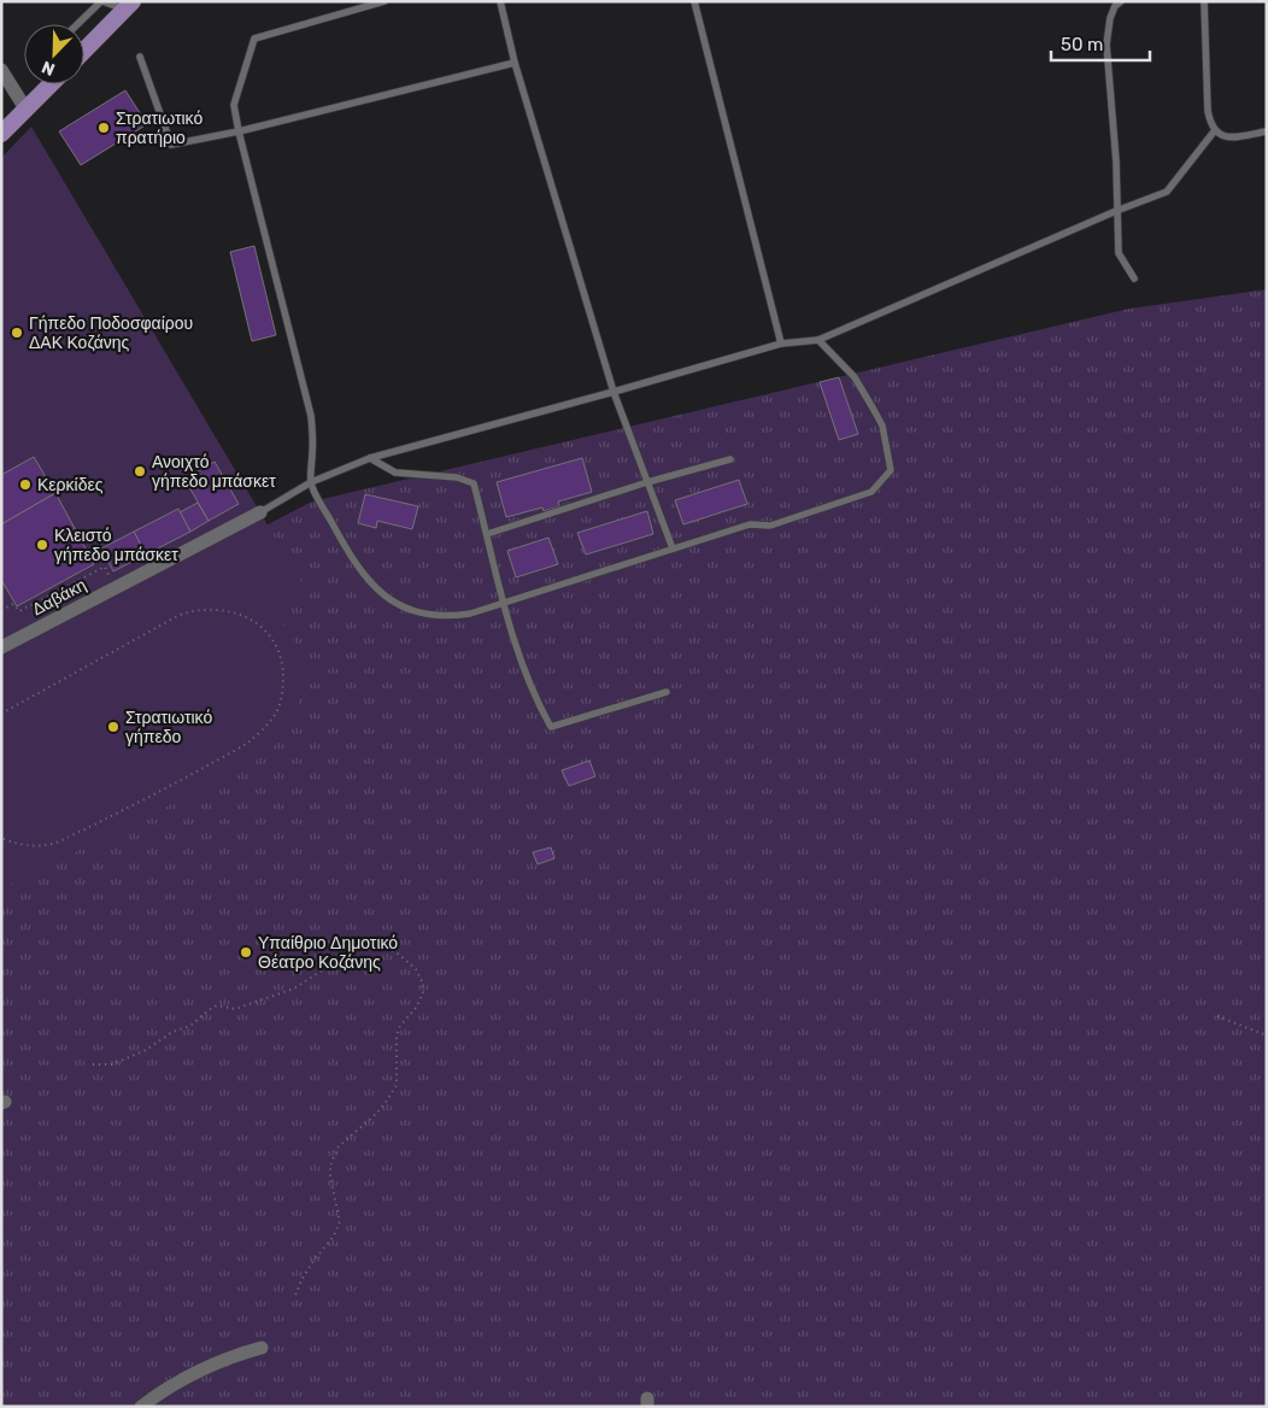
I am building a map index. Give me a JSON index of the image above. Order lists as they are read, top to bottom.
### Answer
{
  "streets": {
    "street": ["Δαβάκη"]
  },
  "places": [
    "Στρατιωτικό πρατήριο",
    "Γήπεδο Ποδοσφαίρου ΔΑΚ Κοζάνης",
    "Ανοιχτό γήπεδο μπάσκετ",
    "Κερκίδες",
    "Κλειστό γήπεδο μπάσκετ",
    "Στρατιωτικό γήπεδο",
    "Υπαίθριο Δημοτικό Θέατρο Κοζάνης"
  ],
  "scale_bar": "50 m",
  "north": "bottom left"
}
